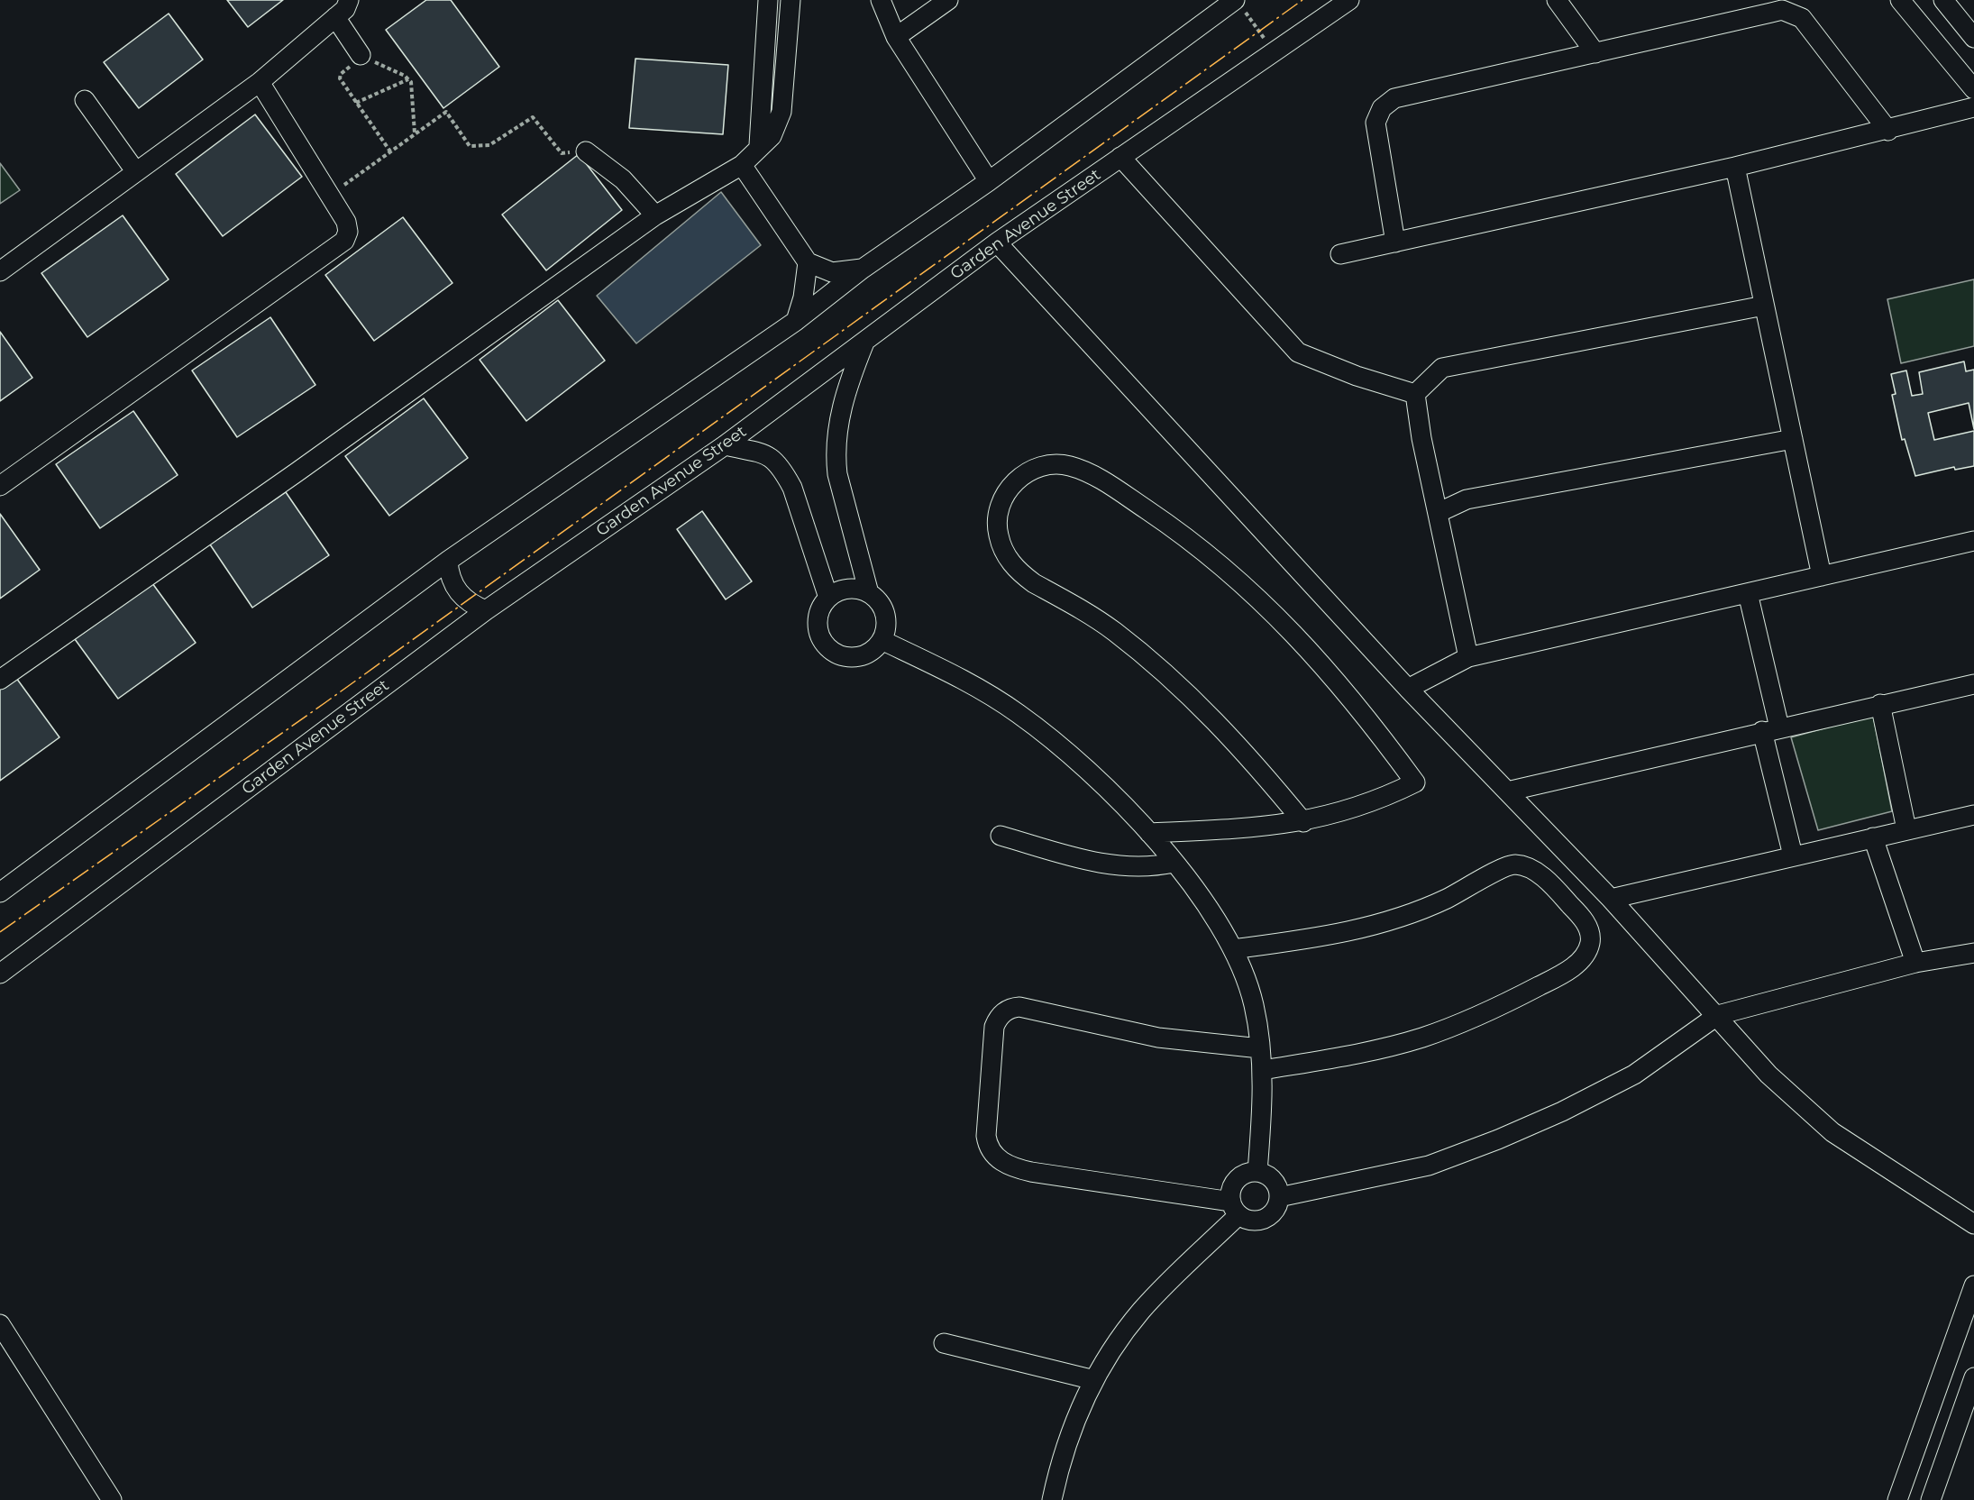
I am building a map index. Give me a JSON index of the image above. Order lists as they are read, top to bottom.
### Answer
{
  "streets": {
    "street": ["Garden Avenue Street"]
  }
}
